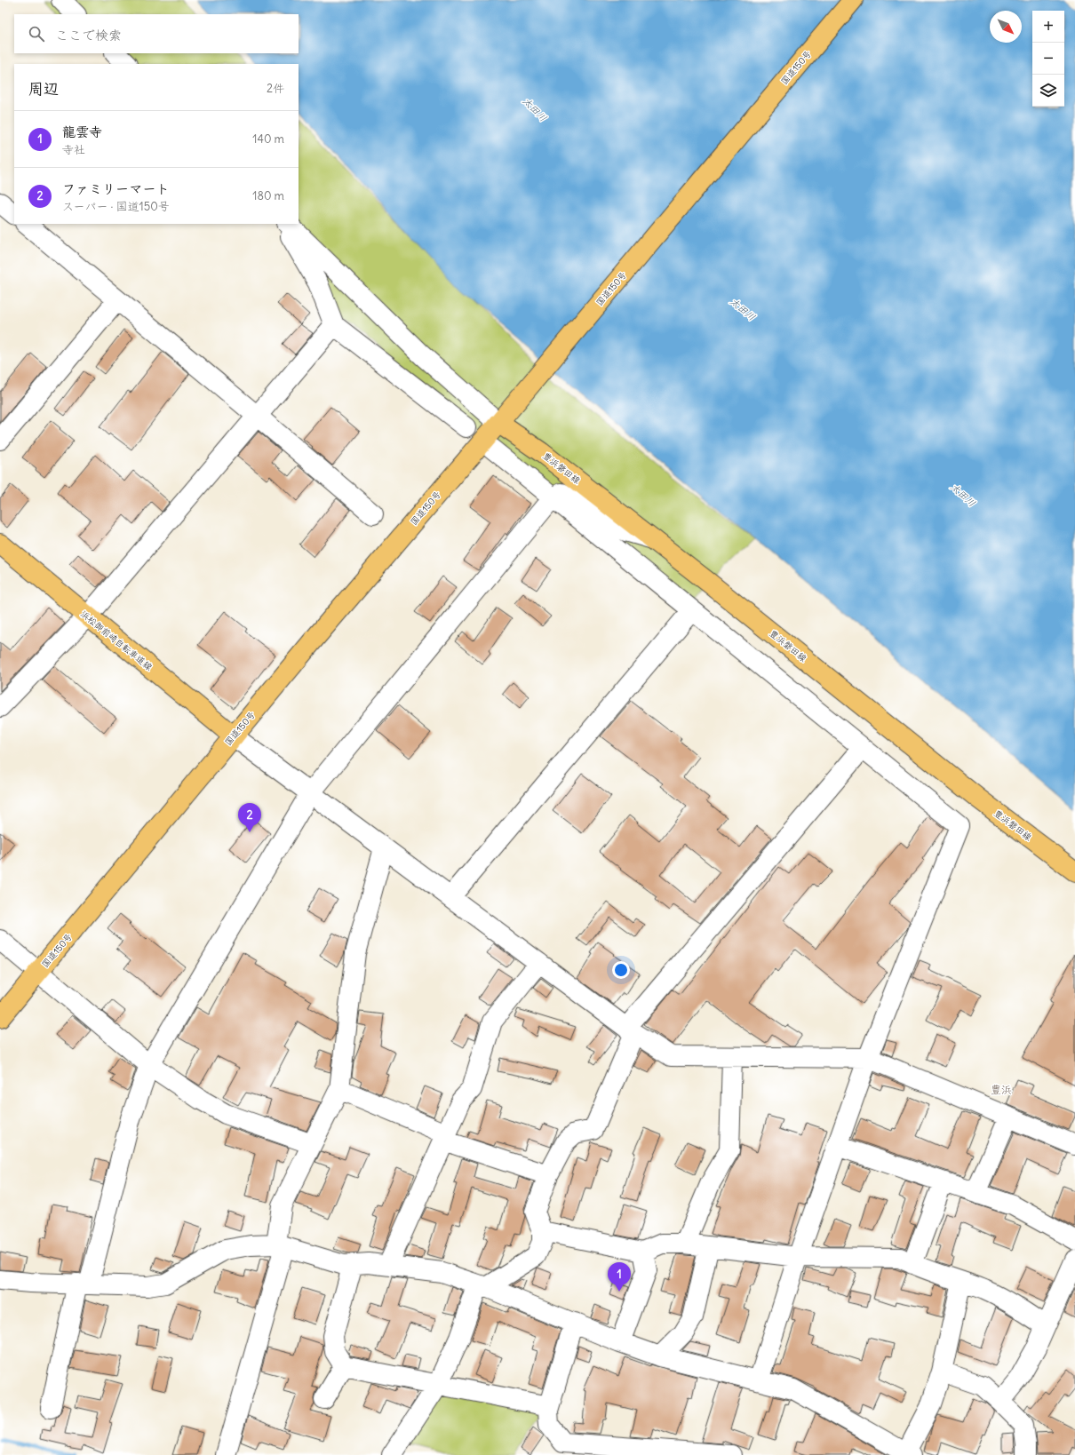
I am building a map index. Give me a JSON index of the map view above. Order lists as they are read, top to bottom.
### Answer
{
  "streets": {
    "main road": ["国道150号", "豊浜磐田線", "浜松御前崎自転車道線"]
  },
  "crossings": [
    ["国道150号", "豊浜磐田線"],
    ["国道150号", "浜松御前崎自転車道線"]
  ],
  "districts": ["豊浜"],
  "water": ["太田川"],
  "north": "bottom right",
  "page": {
    "map_buttons": ["+", "−"],
    "search": "ここで検索",
    "heading": ["周辺", "2件"],
    "list": [
      {
        "mark": "1",
        "name": "龍雲寺",
        "note": "寺社",
        "value": "140 m"
      },
      {
        "mark": "2",
        "name": "ファミリーマート",
        "note": "スーパー · 国道150号",
        "value": "180 m"
      }
    ],
    "pins": ["2", "1"]
  }
}
